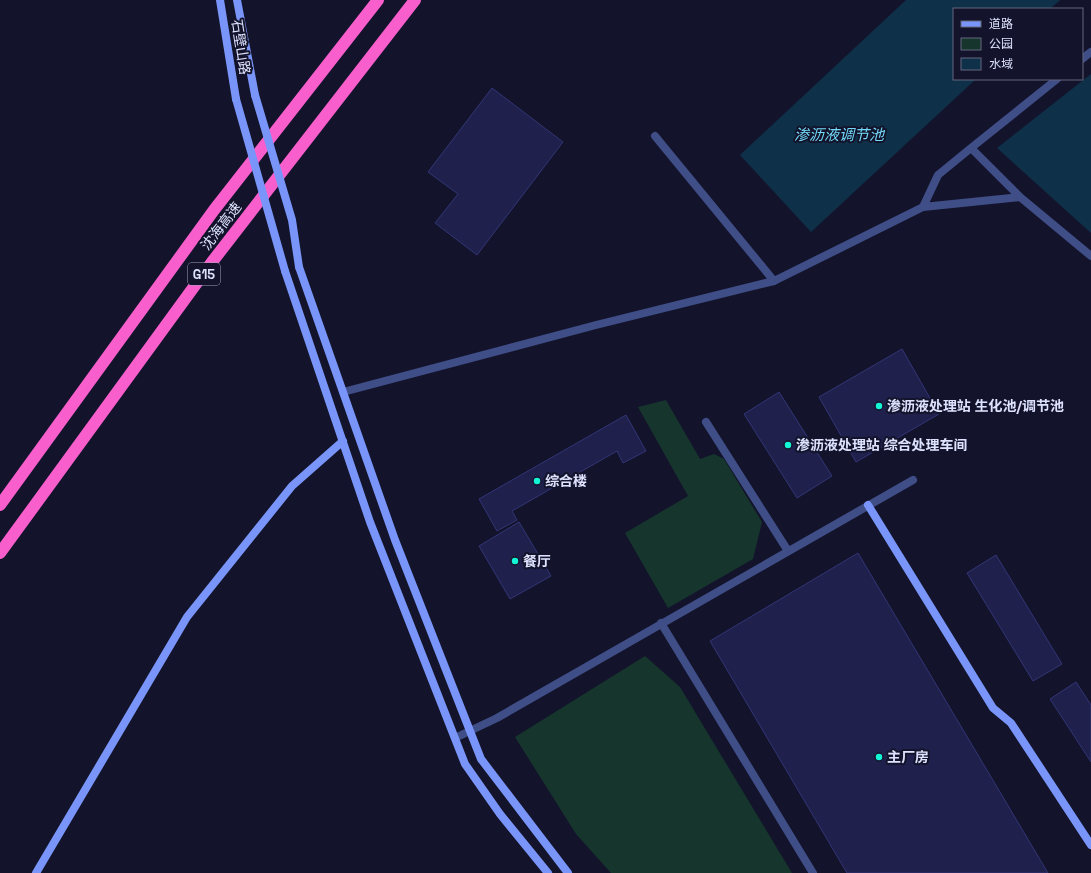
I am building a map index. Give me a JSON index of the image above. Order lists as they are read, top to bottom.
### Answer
{
  "streets": {
    "highway": ["沈海高速", "G15"],
    "main road": ["石壁山路"]
  },
  "water": ["渗沥液调节池"],
  "places": [
    "渗沥液处理站 生化池/调节池",
    "渗沥液处理站 综合处理车间",
    "综合楼",
    "餐厅",
    "主厂房"
  ],
  "legend": ["道路", "公园", "水域"]
}
